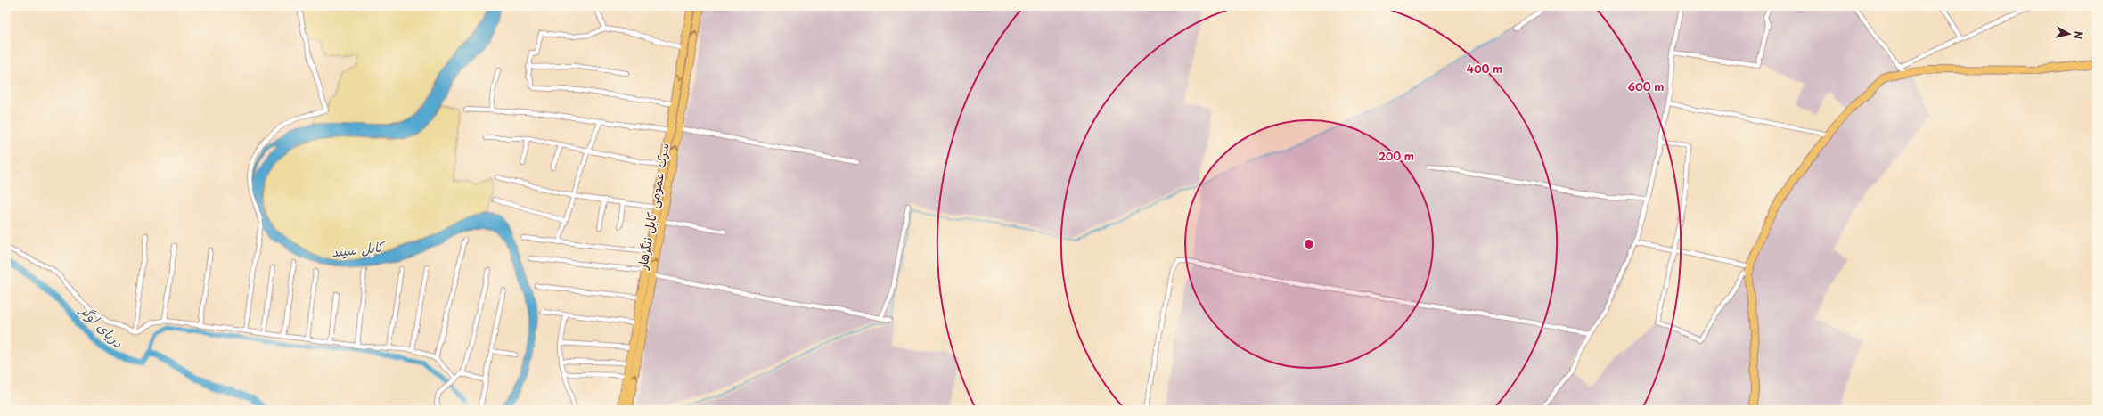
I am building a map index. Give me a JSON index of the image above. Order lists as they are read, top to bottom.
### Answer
{
  "streets": {
    "highway": ["سرک عمومی کابل ننگرهار"]
  },
  "water": ["کابل سيند", "دریای لوگر"],
  "north": "right",
  "rings": ["400 m", "600 m", "200 m"]
}
